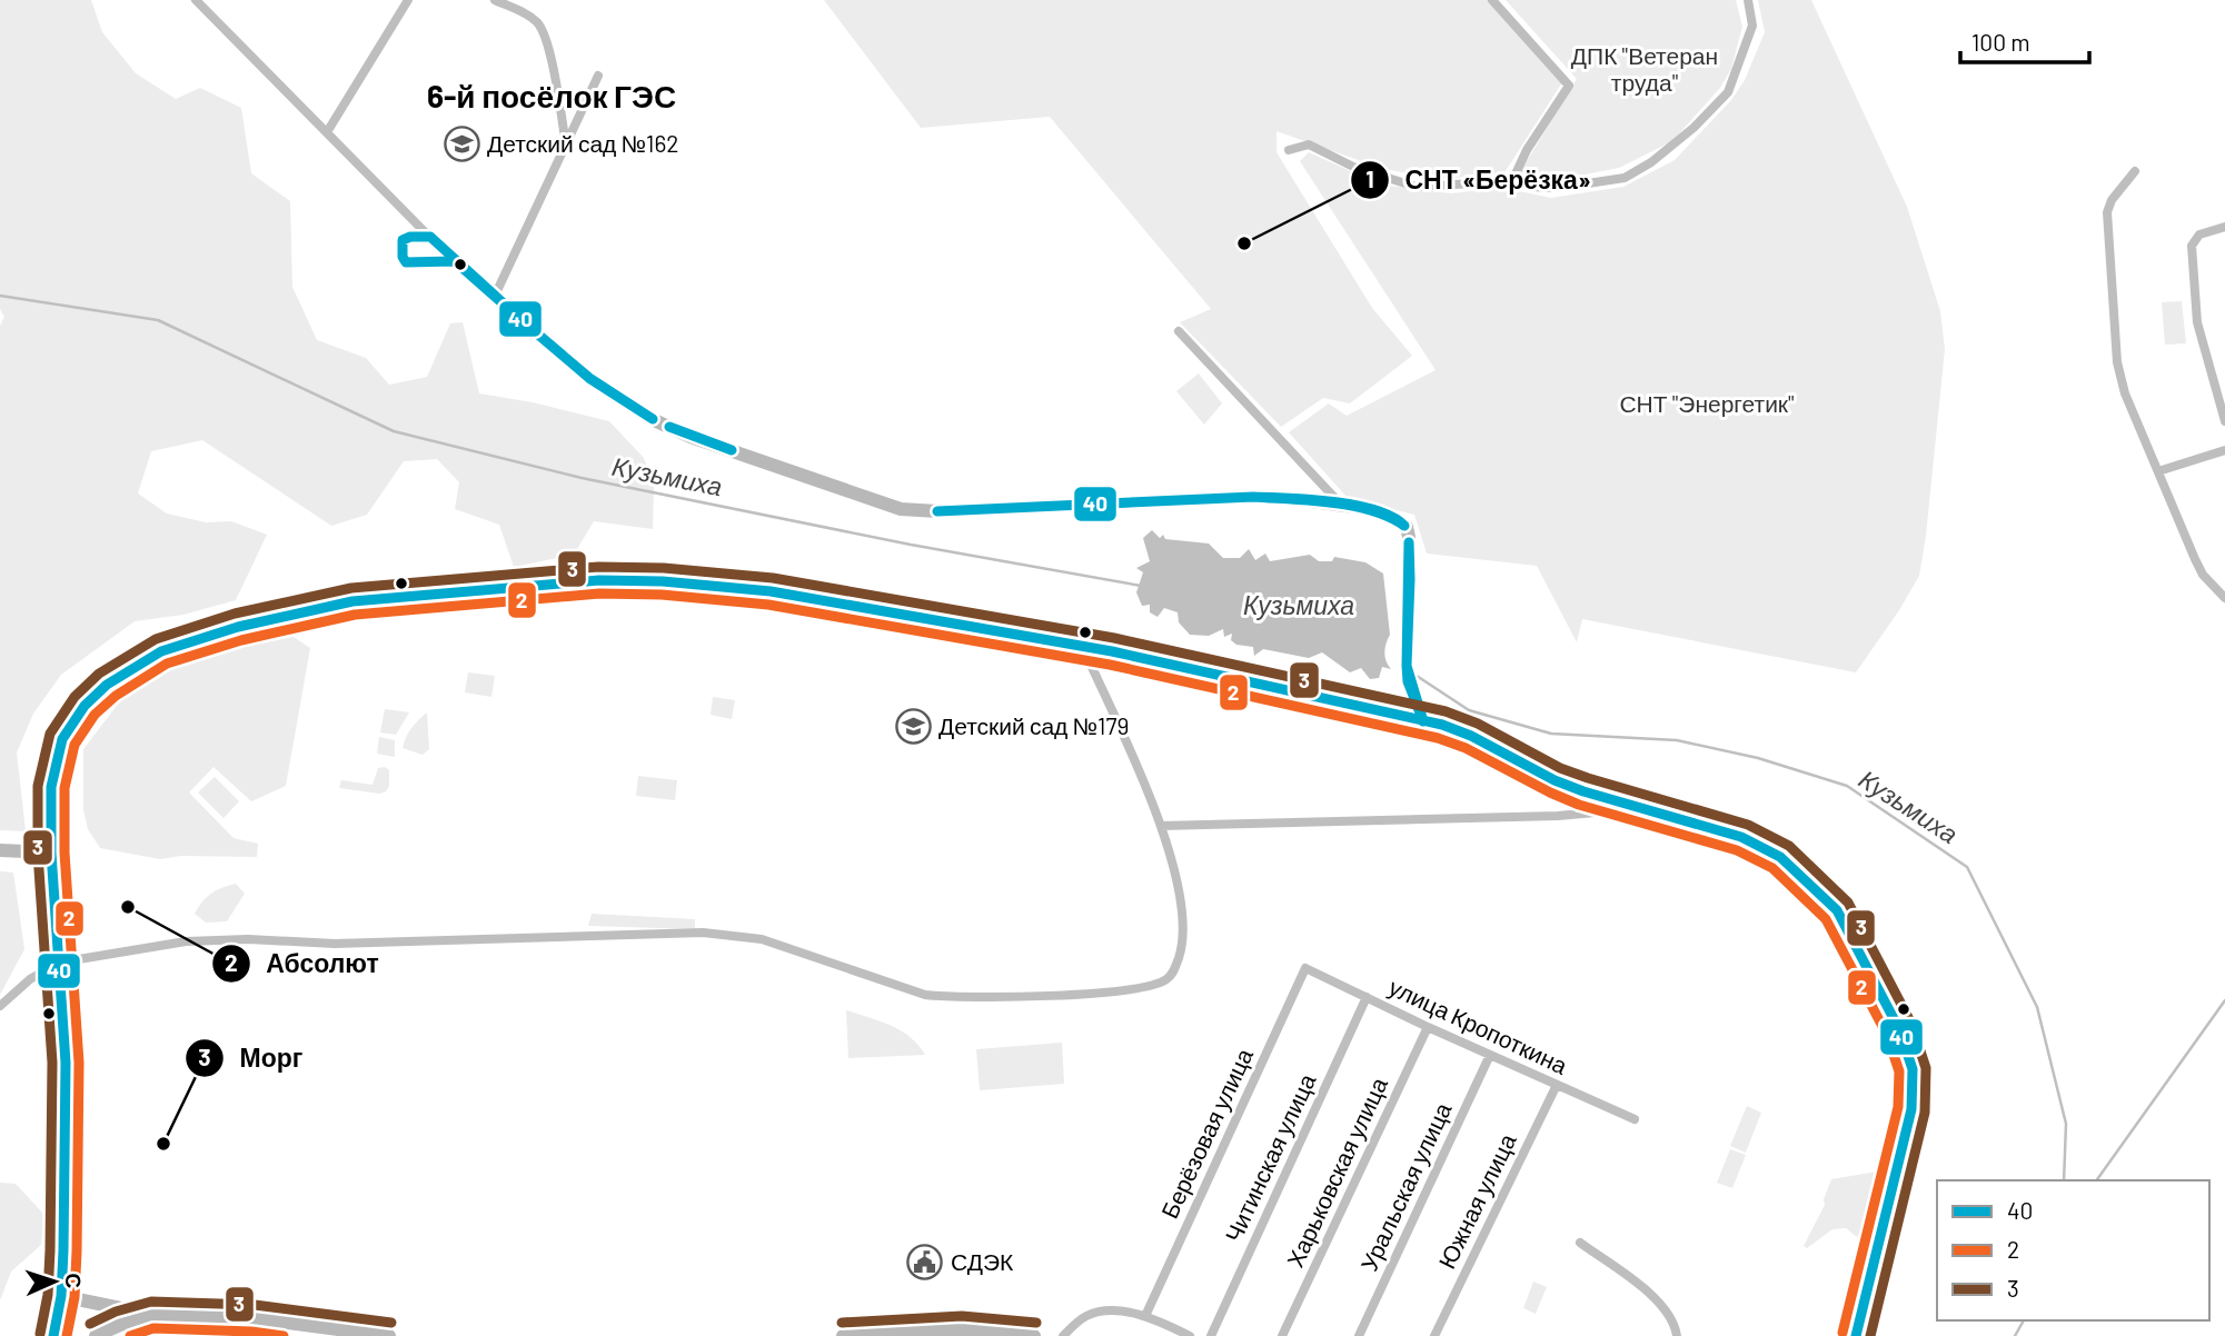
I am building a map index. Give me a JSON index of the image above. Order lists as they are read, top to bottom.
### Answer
{
  "streets": {
    "street": [
      "улица Кропоткина",
      "Берёзовая улица",
      "Читинская улица",
      "Харьковская улица",
      "Уральская улица",
      "Южная улица"
    ]
  },
  "crossings": [
    ["улица Кропоткина", "Берёзовая улица"],
    ["улица Кропоткина", "Читинская улица"],
    ["улица Кропоткина", "Харьковская улица"],
    ["улица Кропоткина", "Уральская улица"],
    ["улица Кропоткина", "Южная улица"]
  ],
  "districts": ["6-й посёлок ГЭС"],
  "water": ["Кузьмиха"],
  "parks": ["ДПК \"Ветеран труда\"", "СНТ \"Энергетик\""],
  "places": {
    "school or university": ["Детский сад №162", "Детский сад №179"],
    "other": ["СНТ «Берёзка»", "Абсолют", "Морг"],
    "public building": ["СДЭК"]
  },
  "lines": ["transit line 40", "transit line 3", "transit line 2"],
  "legend": ["40", "2", "3"],
  "scale_bar": "100 m",
  "north": "right"
}
